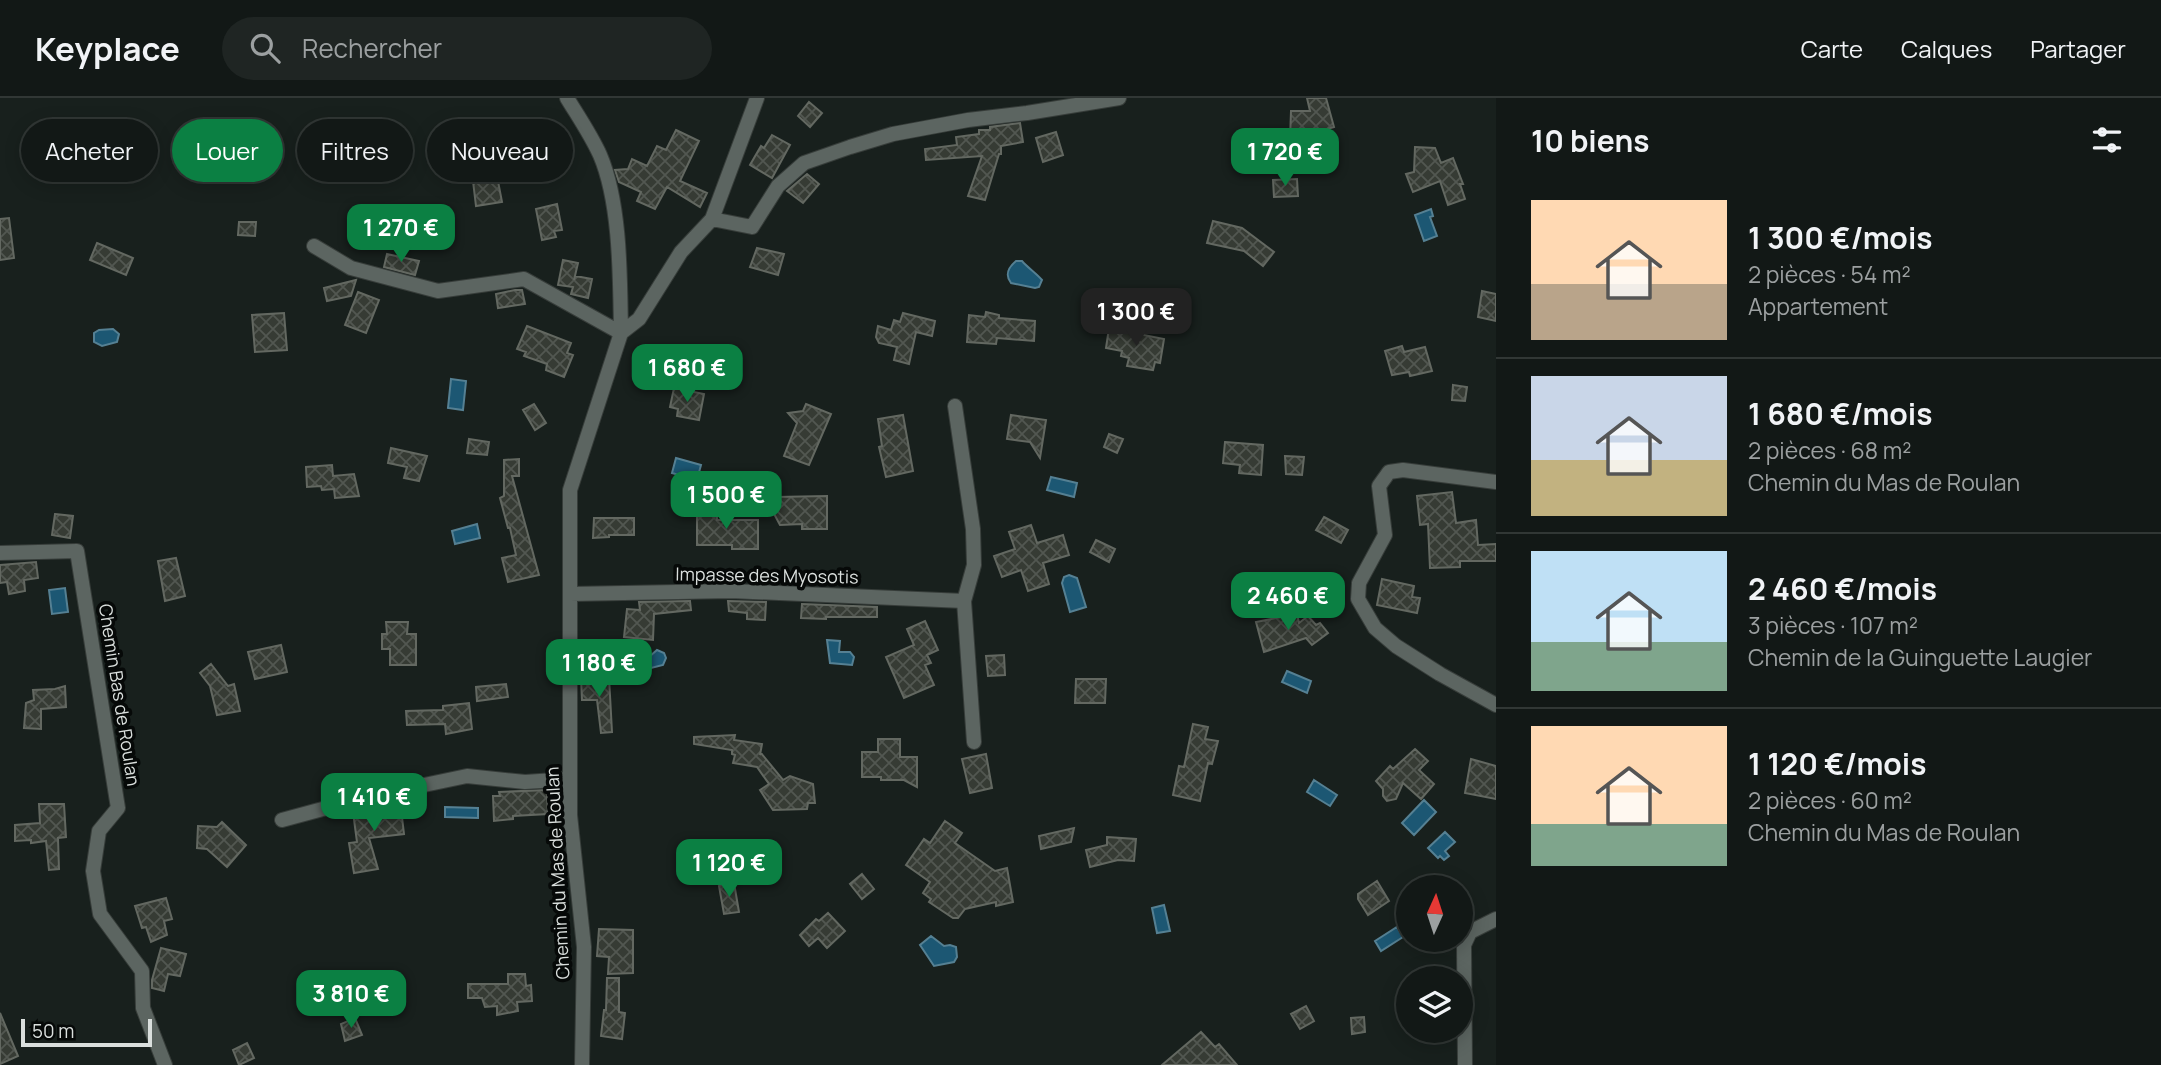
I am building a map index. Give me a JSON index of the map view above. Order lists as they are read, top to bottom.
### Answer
{
  "streets": {
    "street": ["Impasse des Myosotis", "Chemin Bas de Roulan", "Chemin du Mas de Roulan"]
  },
  "crossings": [
    ["Impasse des Myosotis", "Chemin du Mas de Roulan"]
  ],
  "scale_bar": "50 m",
  "north": "top",
  "page": {
    "header": "Keyplace",
    "search": "Rechercher",
    "nav": ["Carte", "Calques", "Partager"],
    "heading": "10 biens",
    "chip": [
      "Acheter",
      "Louer",
      "Filtres",
      "Nouveau"
    ],
    "price": [
      "1 720 €",
      "1 270 €",
      "1 300 €",
      "1 680 €",
      "1 500 €",
      "2 460 €",
      "1 180 €",
      "1 410 €",
      "1 120 €",
      "3 810 €"
    ],
    "list": [
      {
        "name": "1 300 €/mois",
        "note": "2 pièces · 54 m² · Appartement"
      },
      {
        "name": "1 680 €/mois",
        "note": "2 pièces · 68 m² · Chemin du Mas de Roulan"
      },
      {
        "name": "2 460 €/mois",
        "note": "3 pièces · 107 m² · Chemin de la Guinguette Laugier"
      },
      {
        "name": "1 120 €/mois",
        "note": "2 pièces · 60 m² · Chemin du Mas de Roulan"
      }
    ],
    "scale": "50 m"
  }
}
